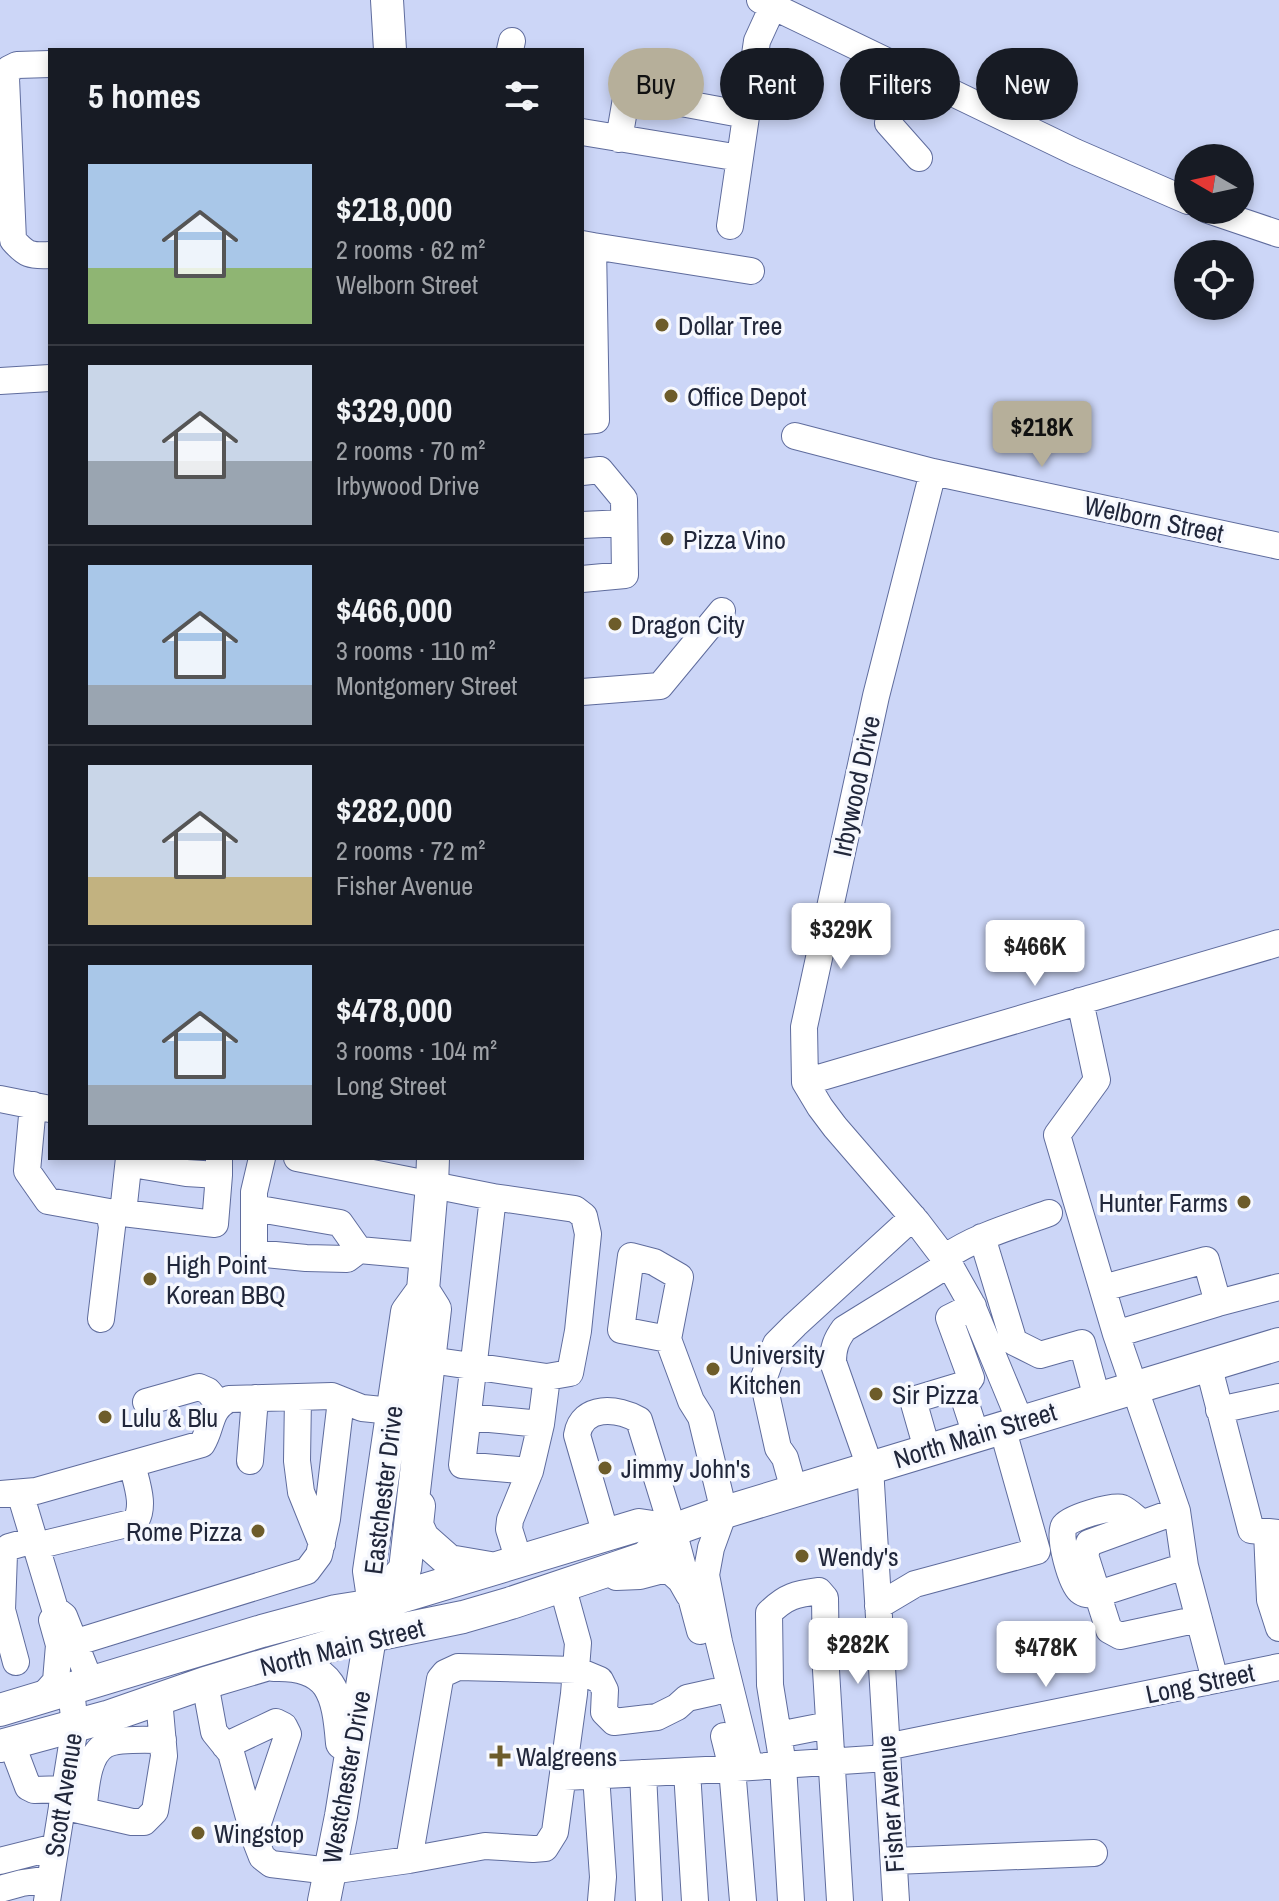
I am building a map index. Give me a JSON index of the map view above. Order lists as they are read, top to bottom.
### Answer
{
  "streets": {
    "main road": ["North Main Street", "Eastchester Drive", "Westchester Drive"],
    "street": [
      "Welborn Street",
      "Irbywood Drive",
      "Long Street",
      "Scott Avenue",
      "Fisher Avenue"
    ]
  },
  "crossings": [
    ["Welborn Street", "Irbywood Drive"],
    ["North Main Street", "Eastchester Drive"],
    ["North Main Street", "Westchester Drive"],
    ["North Main Street", "Scott Avenue"],
    ["North Main Street", "Fisher Avenue"],
    ["Eastchester Drive", "Westchester Drive"],
    ["Long Street", "Fisher Avenue"]
  ],
  "places": {
    "other": [
      "Dollar Tree",
      "Office Depot",
      "Pizza Vino",
      "Dragon City",
      "Hunter Farms",
      "High Point Korean BBQ",
      "University Kitchen",
      "Sir Pizza",
      "Lulu & Blu",
      "Jimmy John's",
      "Rome Pizza",
      "Wendy's",
      "Wingstop"
    ],
    "health": ["Walgreens"]
  },
  "north": "left",
  "page": {
    "chip": [
      "Buy",
      "Rent",
      "Filters",
      "New"
    ],
    "heading": "5 homes",
    "list": [
      {
        "name": "$218,000",
        "note": "2 rooms · 62 m² · Welborn Street"
      },
      {
        "name": "$329,000",
        "note": "2 rooms · 70 m² · Irbywood Drive"
      },
      {
        "name": "$466,000",
        "note": "3 rooms · 110 m² · Montgomery Street"
      },
      {
        "name": "$282,000",
        "note": "2 rooms · 72 m² · Fisher Avenue"
      },
      {
        "name": "$478,000",
        "note": "3 rooms · 104 m² · Long Street"
      }
    ],
    "price": [
      "$218K",
      "$329K",
      "$466K",
      "$282K",
      "$478K"
    ]
  }
}
